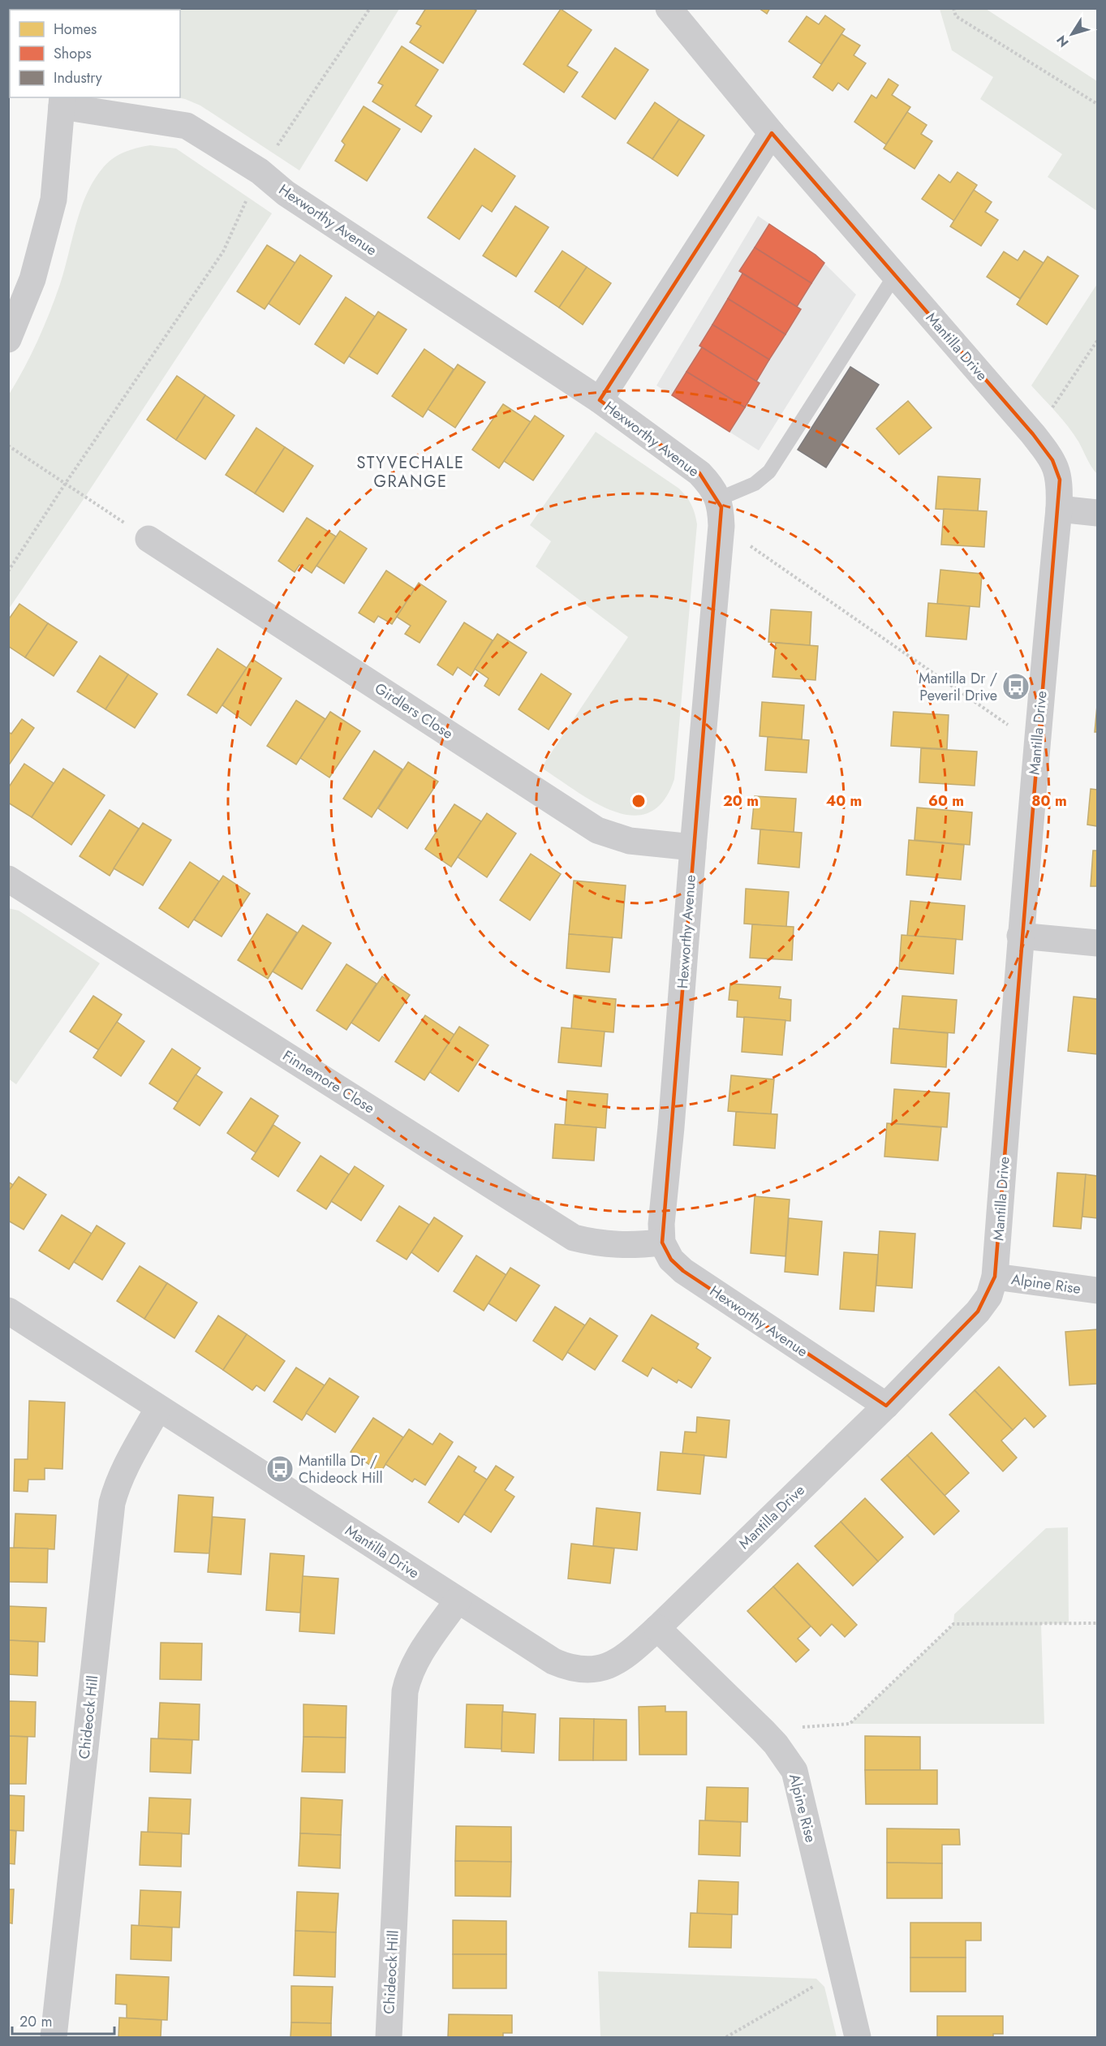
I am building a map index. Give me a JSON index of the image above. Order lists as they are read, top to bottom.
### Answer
{
  "streets": {
    "street": [
      "Hexworthy Avenue",
      "Mantilla Drive",
      "Girdlers Close",
      "Finnemore Close",
      "Alpine Rise",
      "Chideock Hill"
    ]
  },
  "crossings": [
    ["Hexworthy Avenue", "Mantilla Drive"],
    ["Hexworthy Avenue", "Girdlers Close"],
    ["Hexworthy Avenue", "Finnemore Close"],
    ["Mantilla Drive", "Alpine Rise"],
    ["Mantilla Drive", "Chideock Hill"]
  ],
  "districts": ["STYVECHALE GRANGE"],
  "places": {
    "bus stop": ["Mantilla Dr / Peveril Drive", "Mantilla Dr / Chideock Hill"]
  },
  "legend": ["Homes", "Shops", "Industry"],
  "scale_bar": "20 m",
  "north": "bottom left",
  "rings": [
    "20 m",
    "40 m",
    "60 m",
    "80 m"
  ]
}
